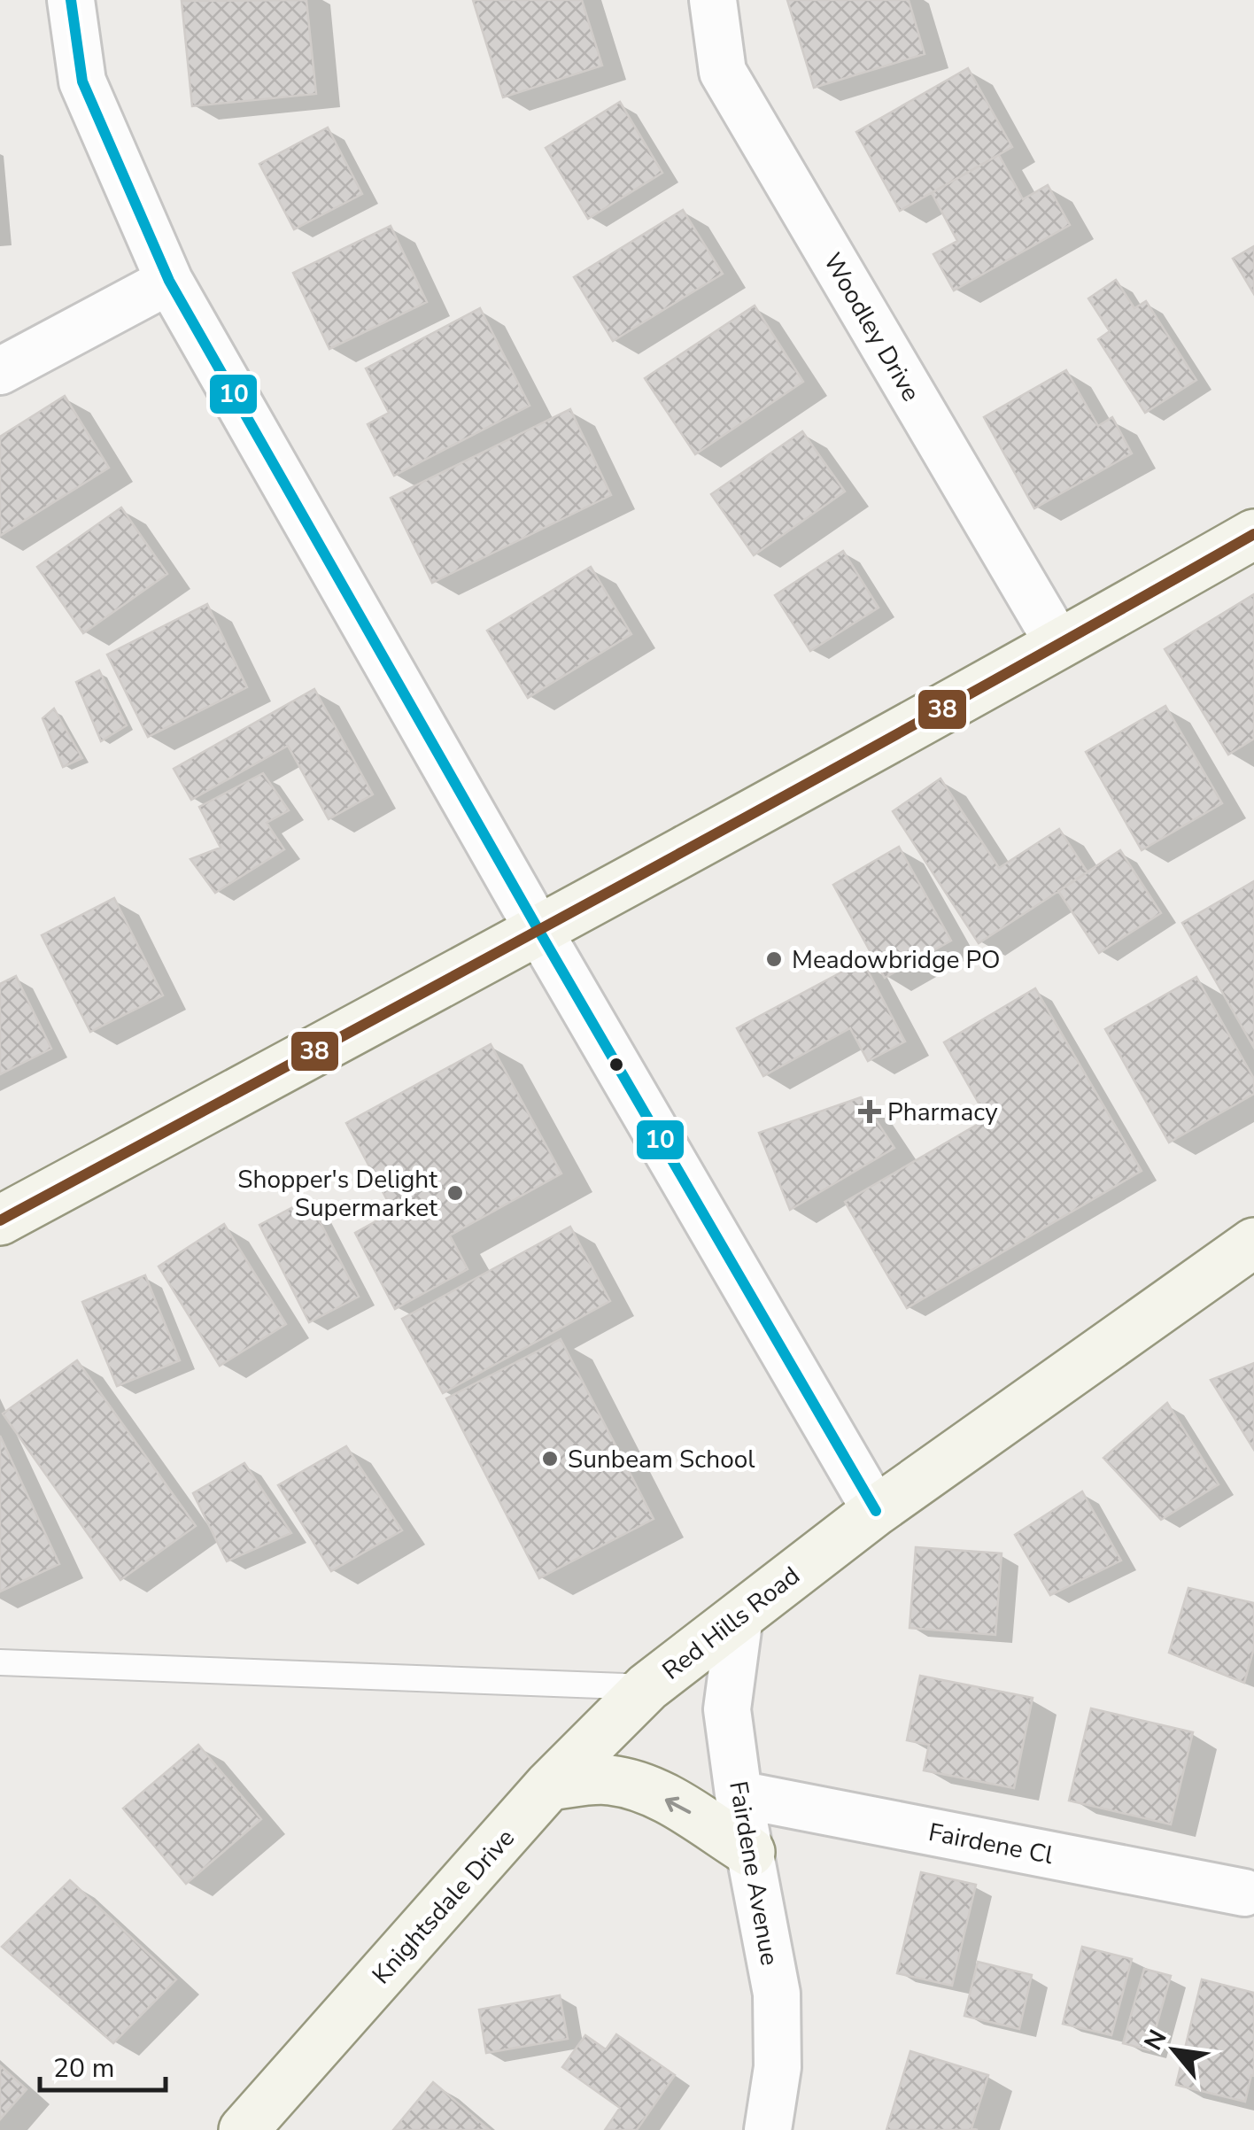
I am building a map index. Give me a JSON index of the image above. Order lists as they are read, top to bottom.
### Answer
{
  "streets": {
    "main road": ["Red Hills Road", "Knightsdale Drive"],
    "street": ["Woodley Drive", "Fairdene Cl", "Fairdene Avenue"]
  },
  "crossings": [
    ["Red Hills Road", "Fairdene Avenue"],
    ["Red Hills Road", "Knightsdale Drive"],
    ["Fairdene Cl", "Fairdene Avenue"]
  ],
  "places": {
    "other": ["Meadowbridge PO", "Shopper's Delight Supermarket", "Sunbeam School"],
    "health": ["Pharmacy"]
  },
  "lines": ["transit line 10", "transit line 38"],
  "scale_bar": "20 m",
  "north": "top left"
}
